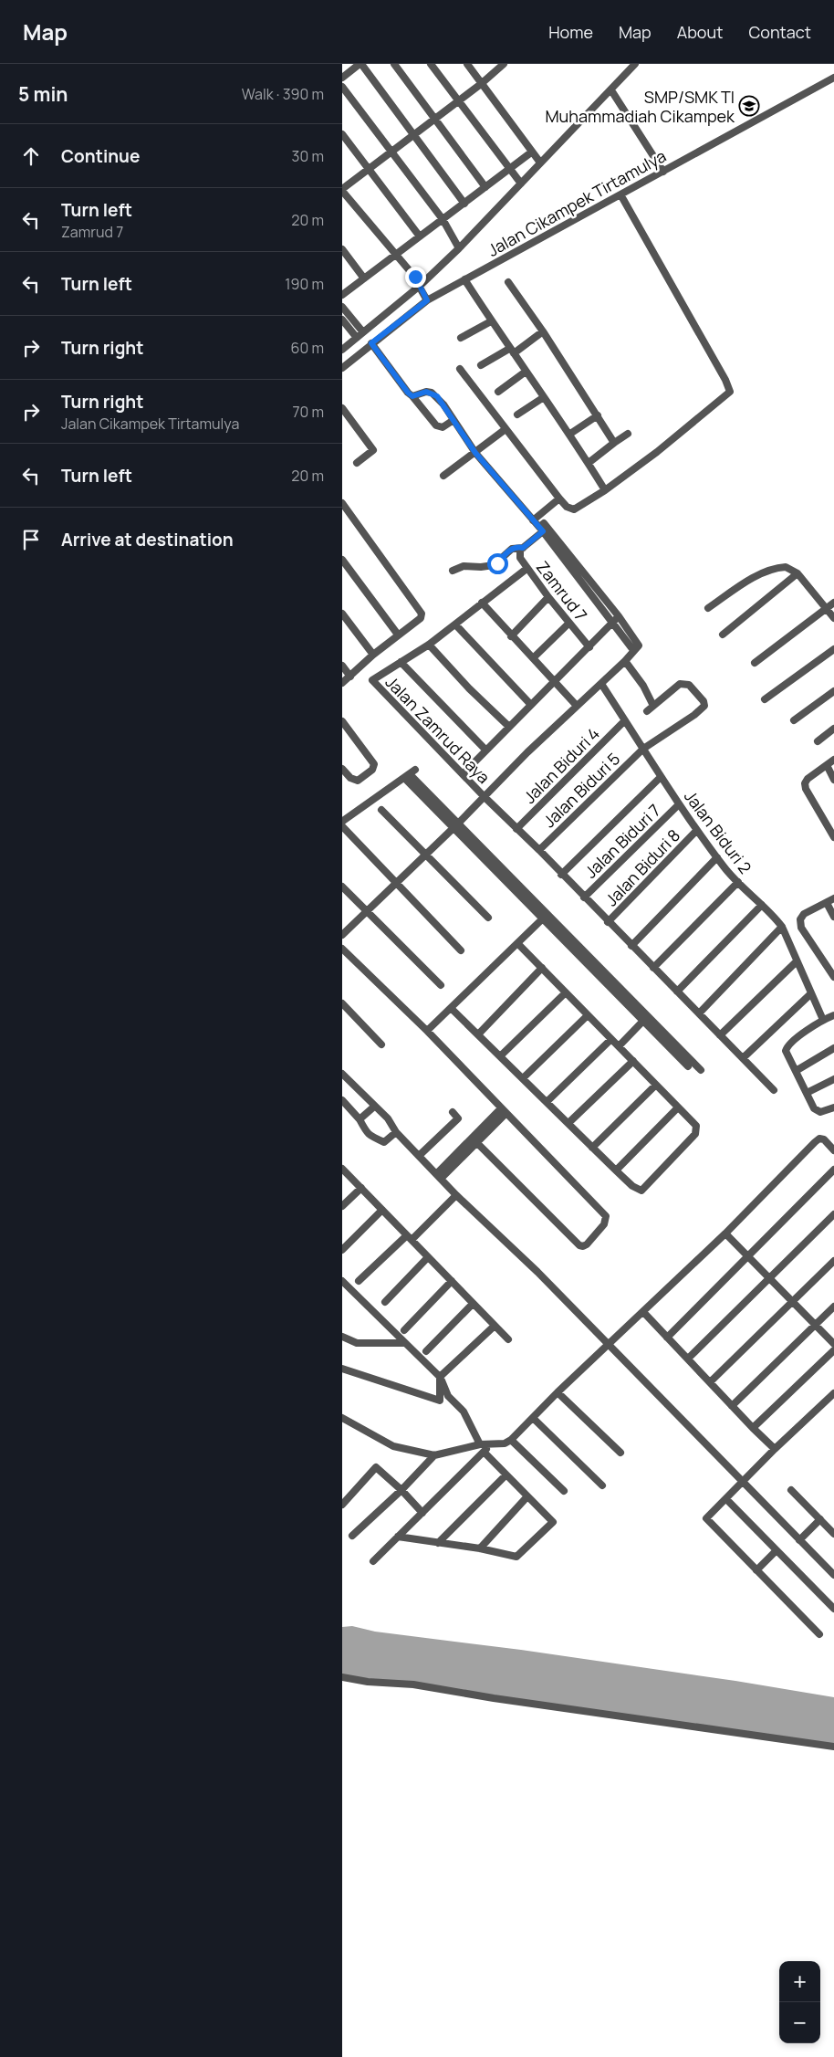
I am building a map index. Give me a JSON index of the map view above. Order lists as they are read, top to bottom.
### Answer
{
  "streets": {
    "street": [
      "Jalan Cikampek Tirtamulya",
      "Zamrud 7",
      "Jalan Zamrud Raya",
      "Jalan Biduri 4",
      "Jalan Biduri 5",
      "Jalan Biduri 2",
      "Jalan Biduri 7",
      "Jalan Biduri 8"
    ]
  },
  "crossings": [
    ["Jalan Zamrud Raya", "Jalan Biduri 4"],
    ["Jalan Zamrud Raya", "Jalan Biduri 5"],
    ["Jalan Zamrud Raya", "Jalan Biduri 7"],
    ["Jalan Zamrud Raya", "Jalan Biduri 8"],
    ["Jalan Biduri 4", "Jalan Biduri 2"],
    ["Jalan Biduri 5", "Jalan Biduri 2"],
    ["Jalan Biduri 2", "Jalan Biduri 7"],
    ["Jalan Biduri 2", "Jalan Biduri 8"]
  ],
  "places": {
    "school or university": ["SMP/SMK TI Muhammadiah Cikampek"]
  },
  "page": {
    "header": "Map",
    "nav": [
      "Home",
      "Map",
      "About",
      "Contact"
    ],
    "heading": ["5 min", "Walk · 390 m"],
    "list": [
      ["Continue", "30 m"],
      ["Turn left", "Zamrud 7", "20 m"],
      ["Turn left", "190 m"],
      ["Turn right", "60 m"],
      ["Turn right", "Jalan Cikampek Tirtamulya", "70 m"],
      ["Turn left", "20 m"],
      "Arrive at destination"
    ],
    "map_buttons": ["+", "−"]
  }
}
